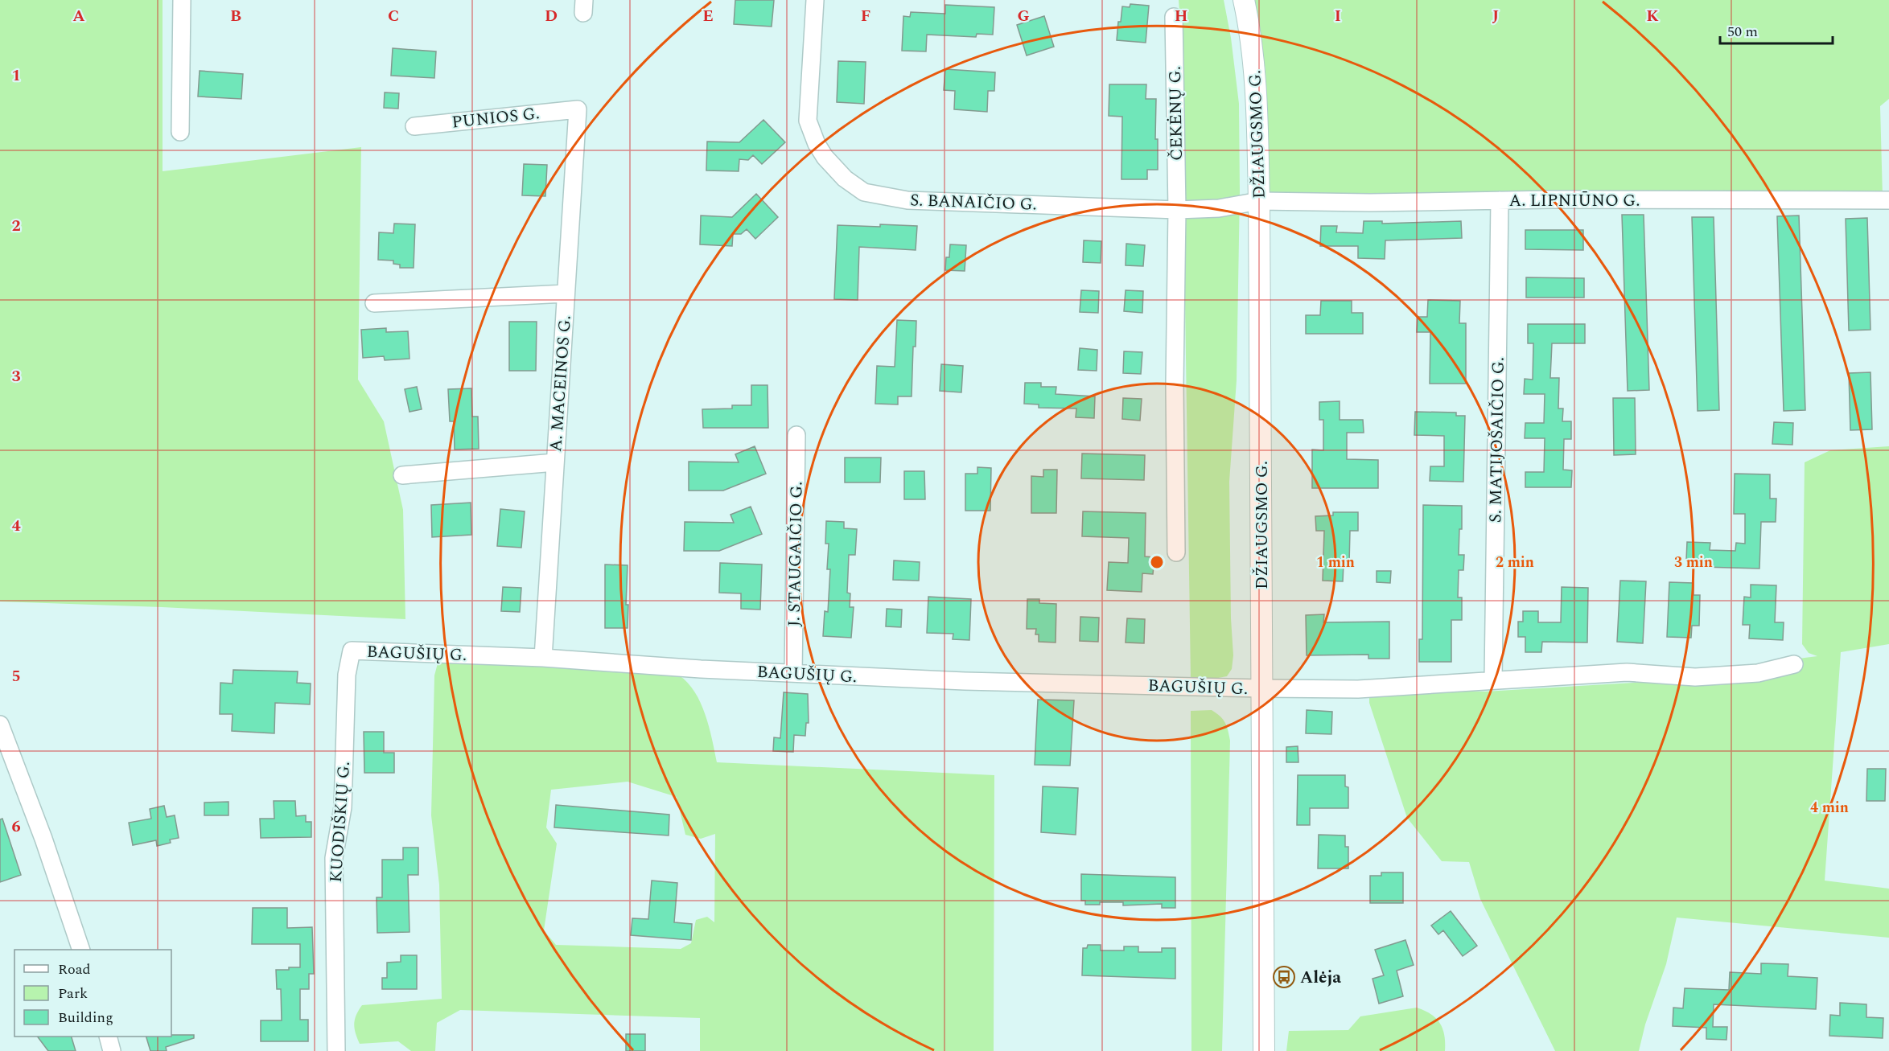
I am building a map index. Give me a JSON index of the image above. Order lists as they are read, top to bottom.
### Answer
{
  "streets": {
    "street": [
      "ČEKĖNŲ G.",
      "PUNIOS G.",
      "DŽIAUGSMO G.",
      "A. LIPNIŪNO G.",
      "S. BANAIČIO G.",
      "A. MACEINOS G.",
      "S. MATIJOŠAIČIO G.",
      "J. STAUGAIČIO G.",
      "BAGUŠIŲ G.",
      "KUODIŠKIŲ G."
    ]
  },
  "crossings": [
    ["ČEKĖNŲ G.", "S. BANAIČIO G."],
    ["PUNIOS G.", "A. MACEINOS G."],
    ["DŽIAUGSMO G.", "A. LIPNIŪNO G."],
    ["DŽIAUGSMO G.", "S. BANAIČIO G."],
    ["DŽIAUGSMO G.", "BAGUŠIŲ G."],
    ["A. LIPNIŪNO G.", "S. BANAIČIO G."],
    ["A. LIPNIŪNO G.", "S. MATIJOŠAIČIO G."],
    ["A. MACEINOS G.", "BAGUŠIŲ G."],
    ["S. MATIJOŠAIČIO G.", "BAGUŠIŲ G."],
    ["J. STAUGAIČIO G.", "BAGUŠIŲ G."],
    ["BAGUŠIŲ G.", "KUODIŠKIŲ G."]
  ],
  "places": {
    "bus stop": ["Alėja"]
  },
  "legend": ["Road", "Park", "Building"],
  "scale_bar": "50 m",
  "grid": {
    "columns": [
      "A",
      "B",
      "C",
      "D",
      "E",
      "F",
      "G",
      "H",
      "I",
      "J",
      "K"
    ],
    "rows": [
      "1",
      "2",
      "3",
      "4",
      "5",
      "6"
    ]
  },
  "rings": [
    "1 min",
    "2 min",
    "3 min",
    "4 min"
  ]
}
